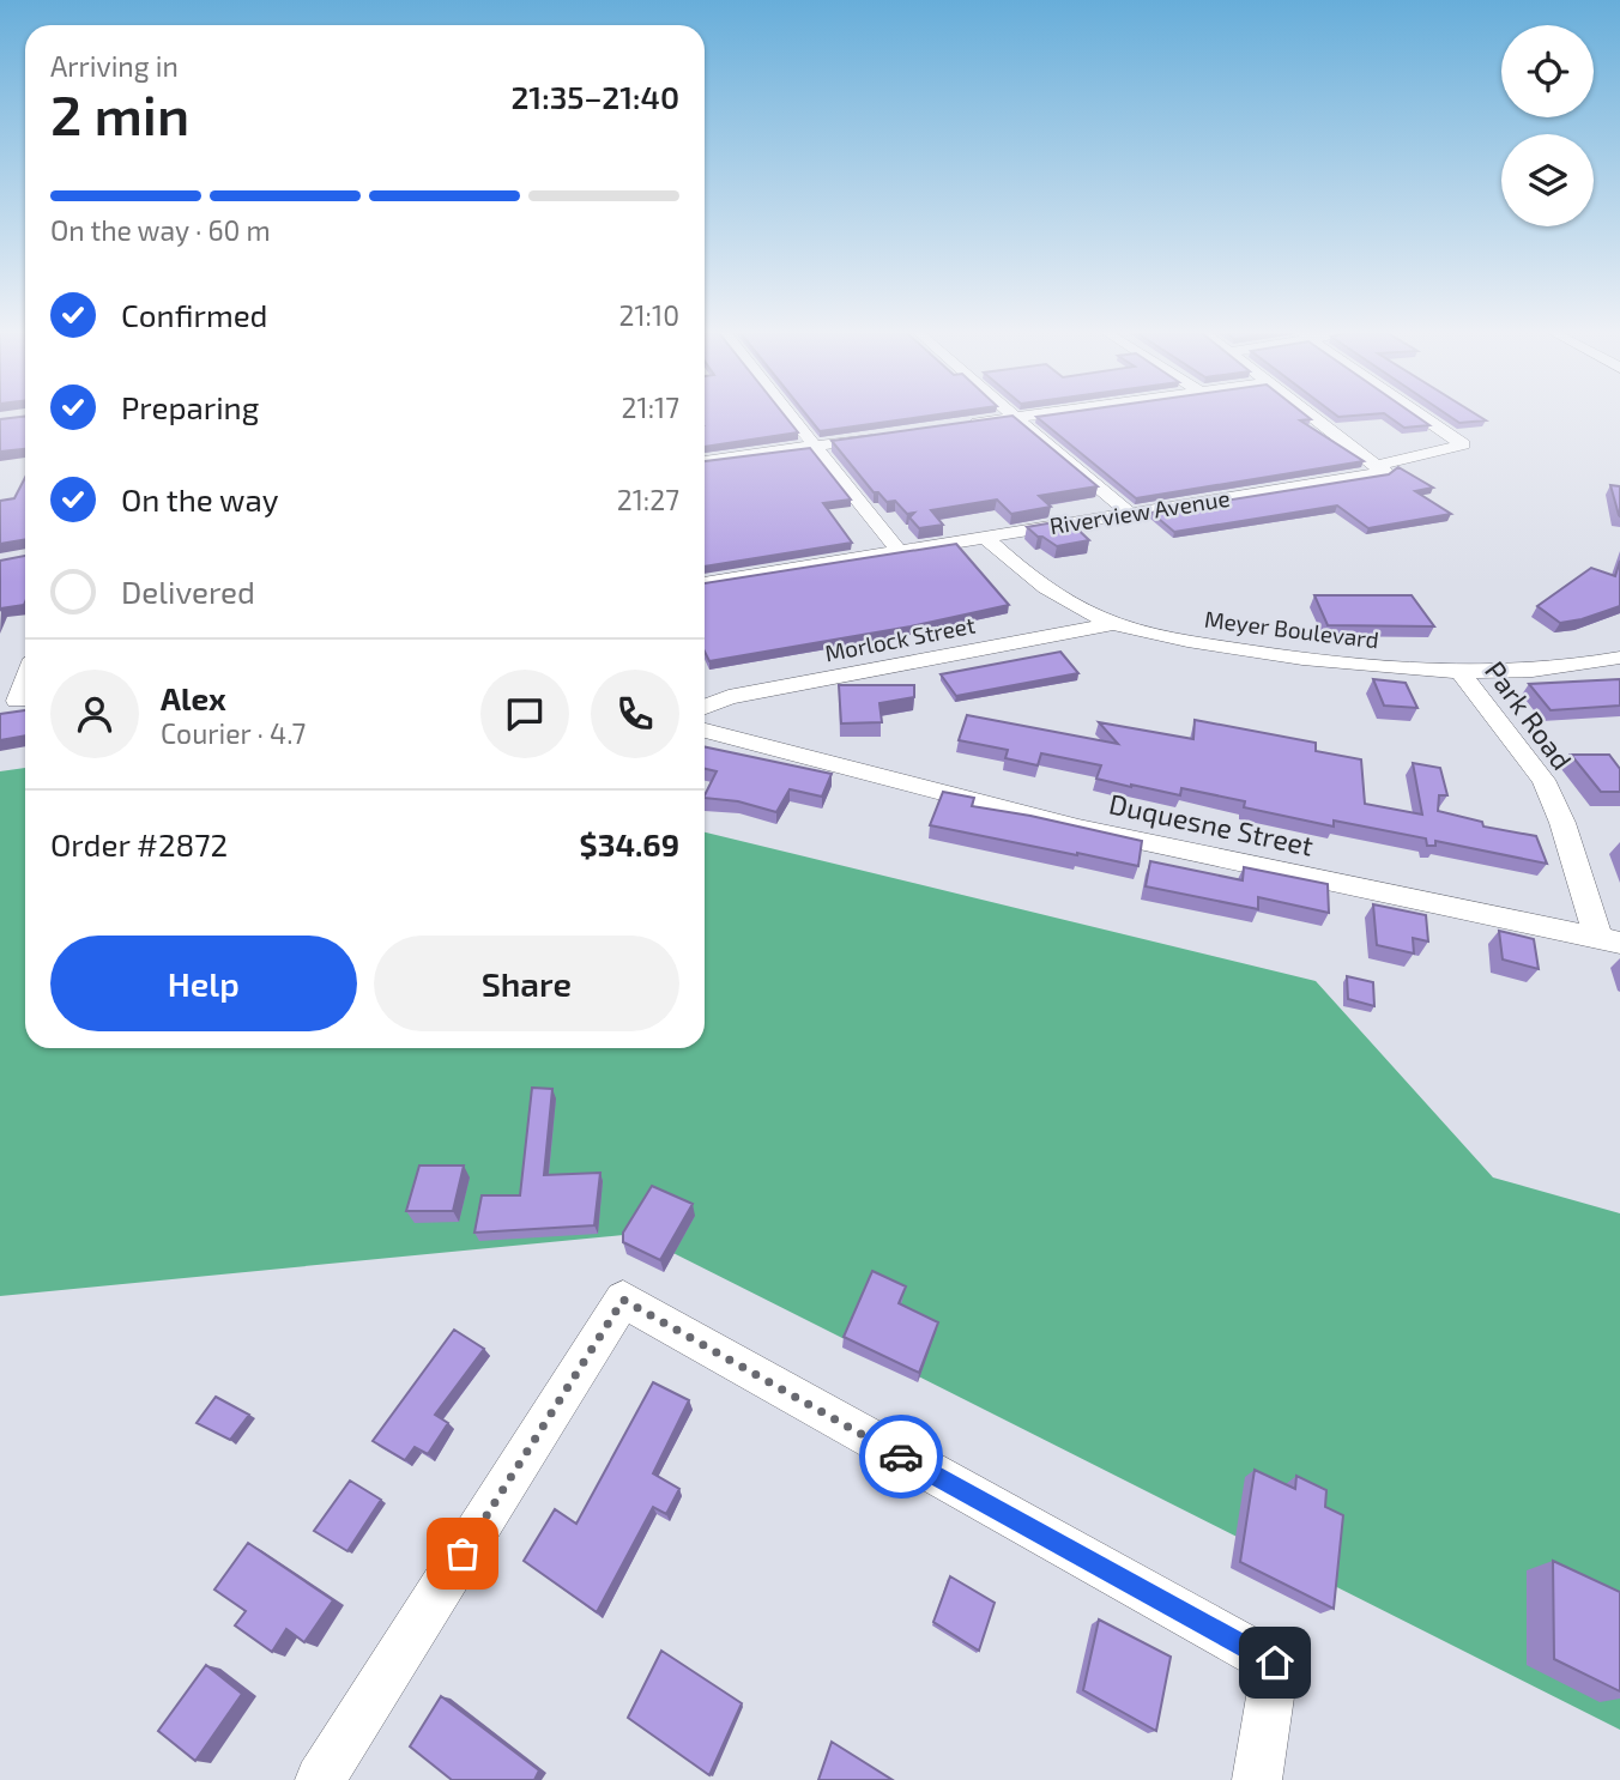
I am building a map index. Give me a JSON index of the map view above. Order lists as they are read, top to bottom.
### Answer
{
  "streets": {
    "street": [
      "Riverview Avenue",
      "Meyer Boulevard",
      "Morlock Street",
      "Park Road",
      "Duquesne Street"
    ]
  },
  "crossings": [
    ["Riverview Avenue", "Meyer Boulevard"],
    ["Meyer Boulevard", "Morlock Street"],
    ["Meyer Boulevard", "Park Road"],
    ["Park Road", "Duquesne Street"]
  ],
  "page": {
    "heading": ["2 min", "Arriving in", "21:35–21:40"],
    "panel": [
      "Alex",
      "Courier · 4.7",
      "Order #2872",
      "$34.69"
    ],
    "bar": "On the way · 60 m",
    "list": [
      ["Confirmed", "21:10"],
      ["Preparing", "21:17"],
      ["On the way", "21:27"],
      "Delivered"
    ],
    "buttons": ["Help", "Share"]
  }
}
